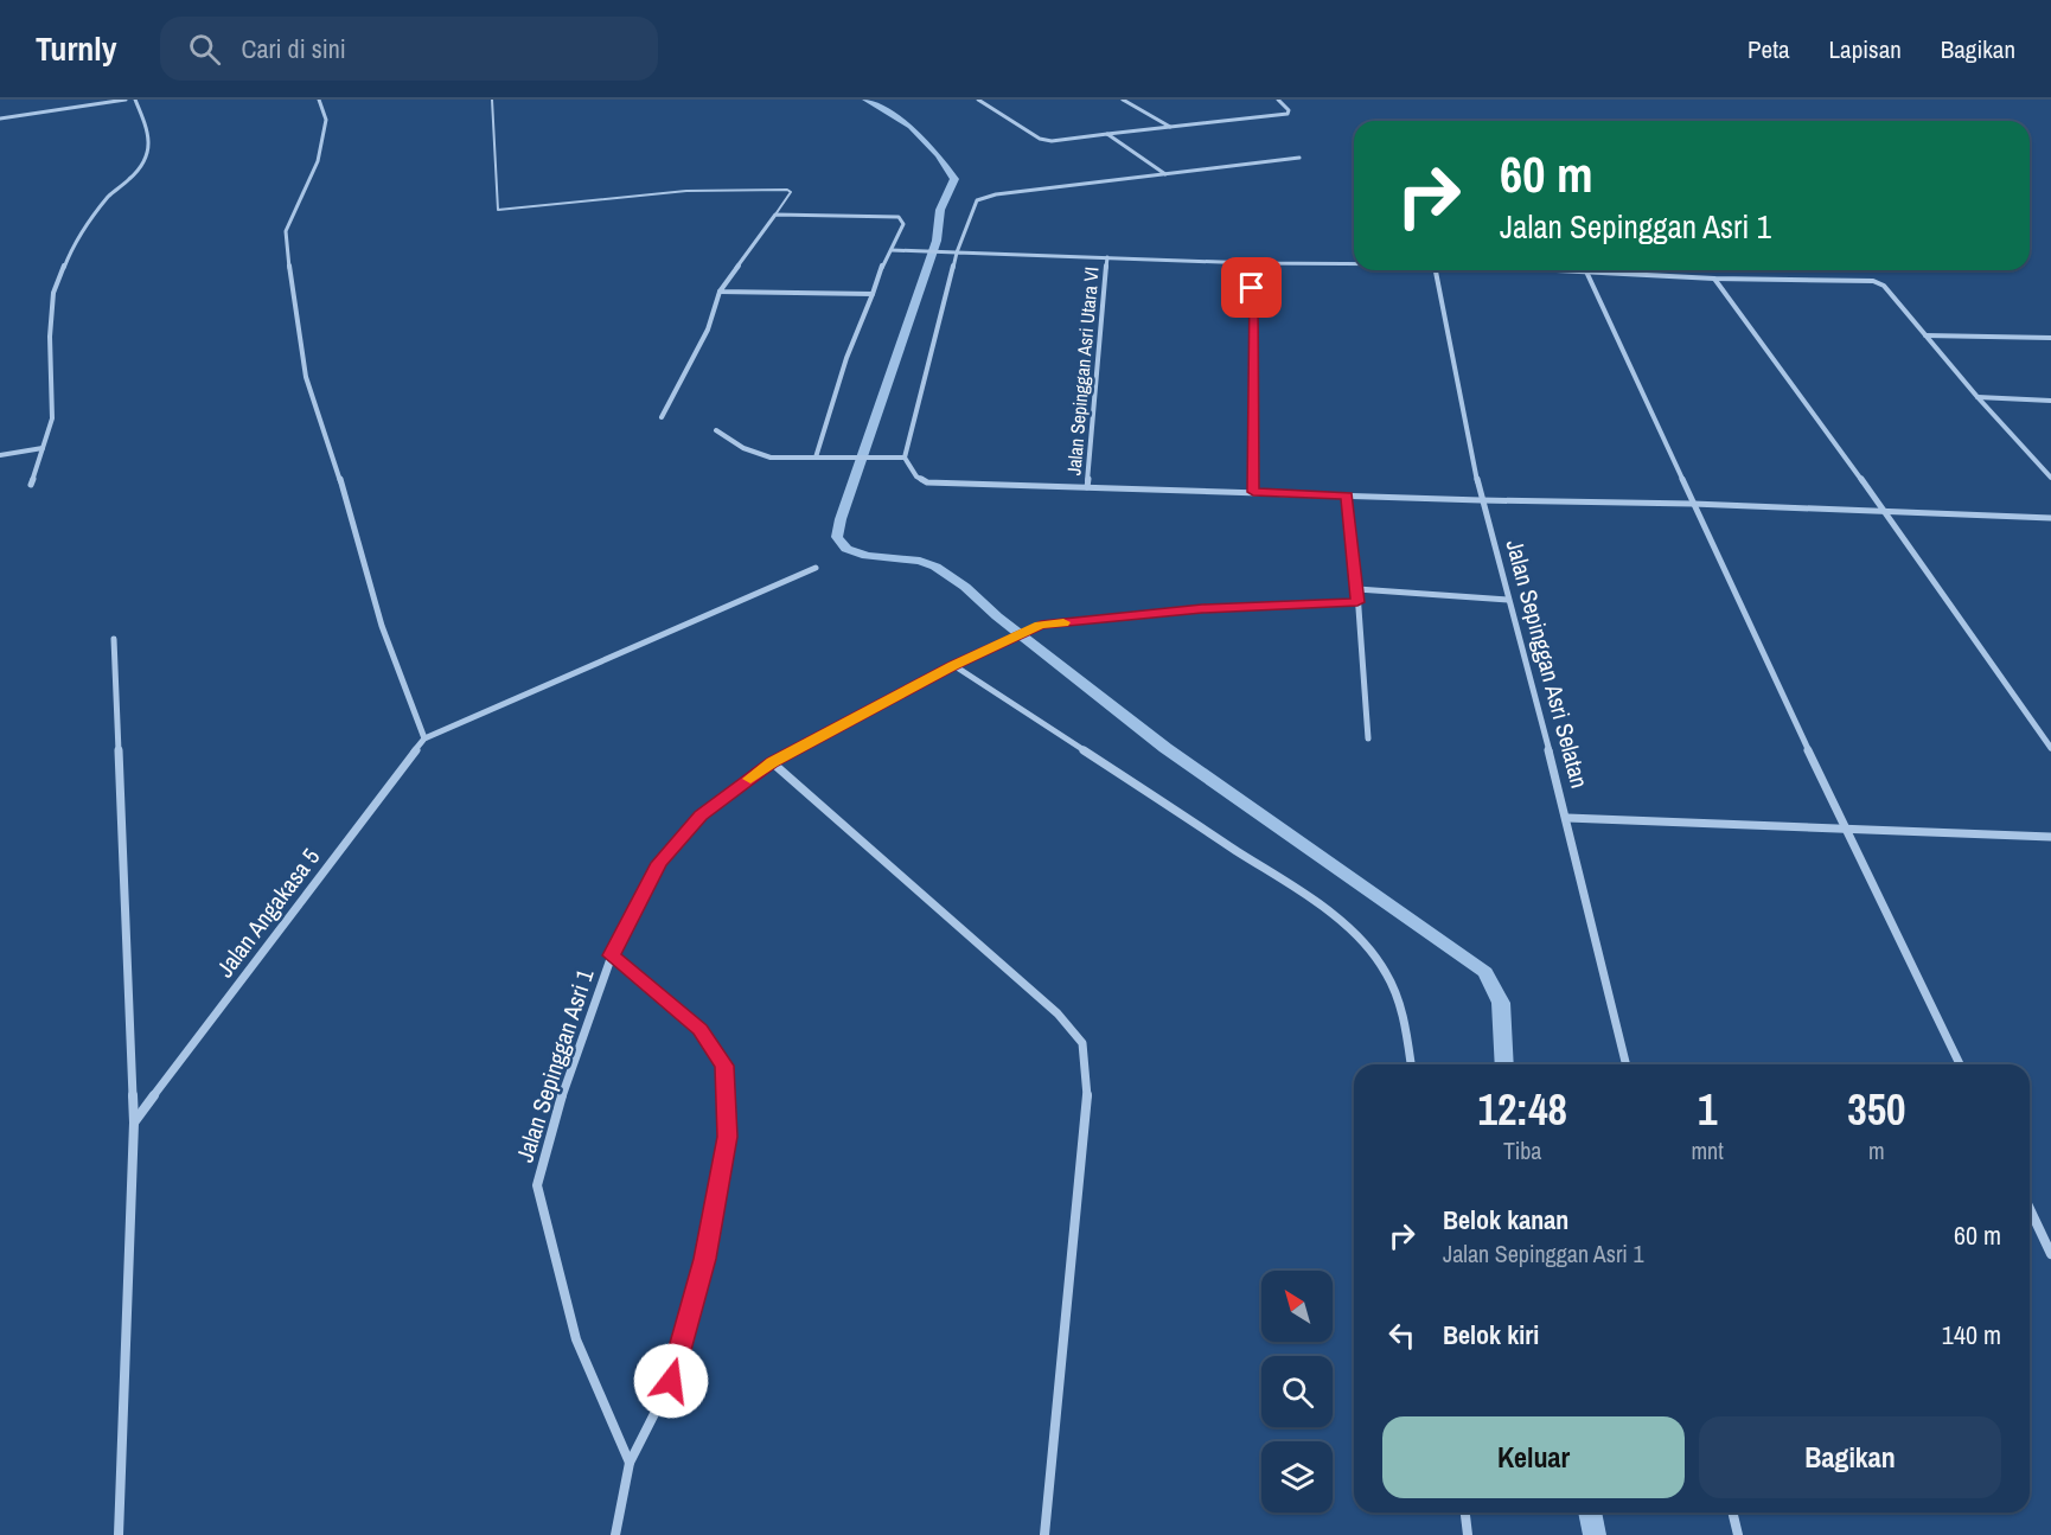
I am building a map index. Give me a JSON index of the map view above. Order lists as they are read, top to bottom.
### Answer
{
  "streets": {
    "street": [
      "Jalan Sepinggan Asri Utara VI",
      "Jalan Sepinggan Asri Selatan",
      "Jalan Angakasa 5",
      "Jalan Sepinggan Asri 1"
    ]
  },
  "north": "top left",
  "page": {
    "header": "Turnly",
    "search": "Cari di sini",
    "nav": ["Peta", "Lapisan", "Bagikan"],
    "turn": ["60 m", "Jalan Sepinggan Asri 1"],
    "eta": [
      "12:48",
      "Tiba",
      "1",
      "mnt",
      "350",
      "m"
    ],
    "list": [
      {
        "name": "Belok kanan",
        "note": "Jalan Sepinggan Asri 1",
        "value": "60 m"
      },
      {
        "name": "Belok kiri",
        "value": "140 m"
      }
    ],
    "buttons": ["Keluar", "Bagikan"]
  }
}
